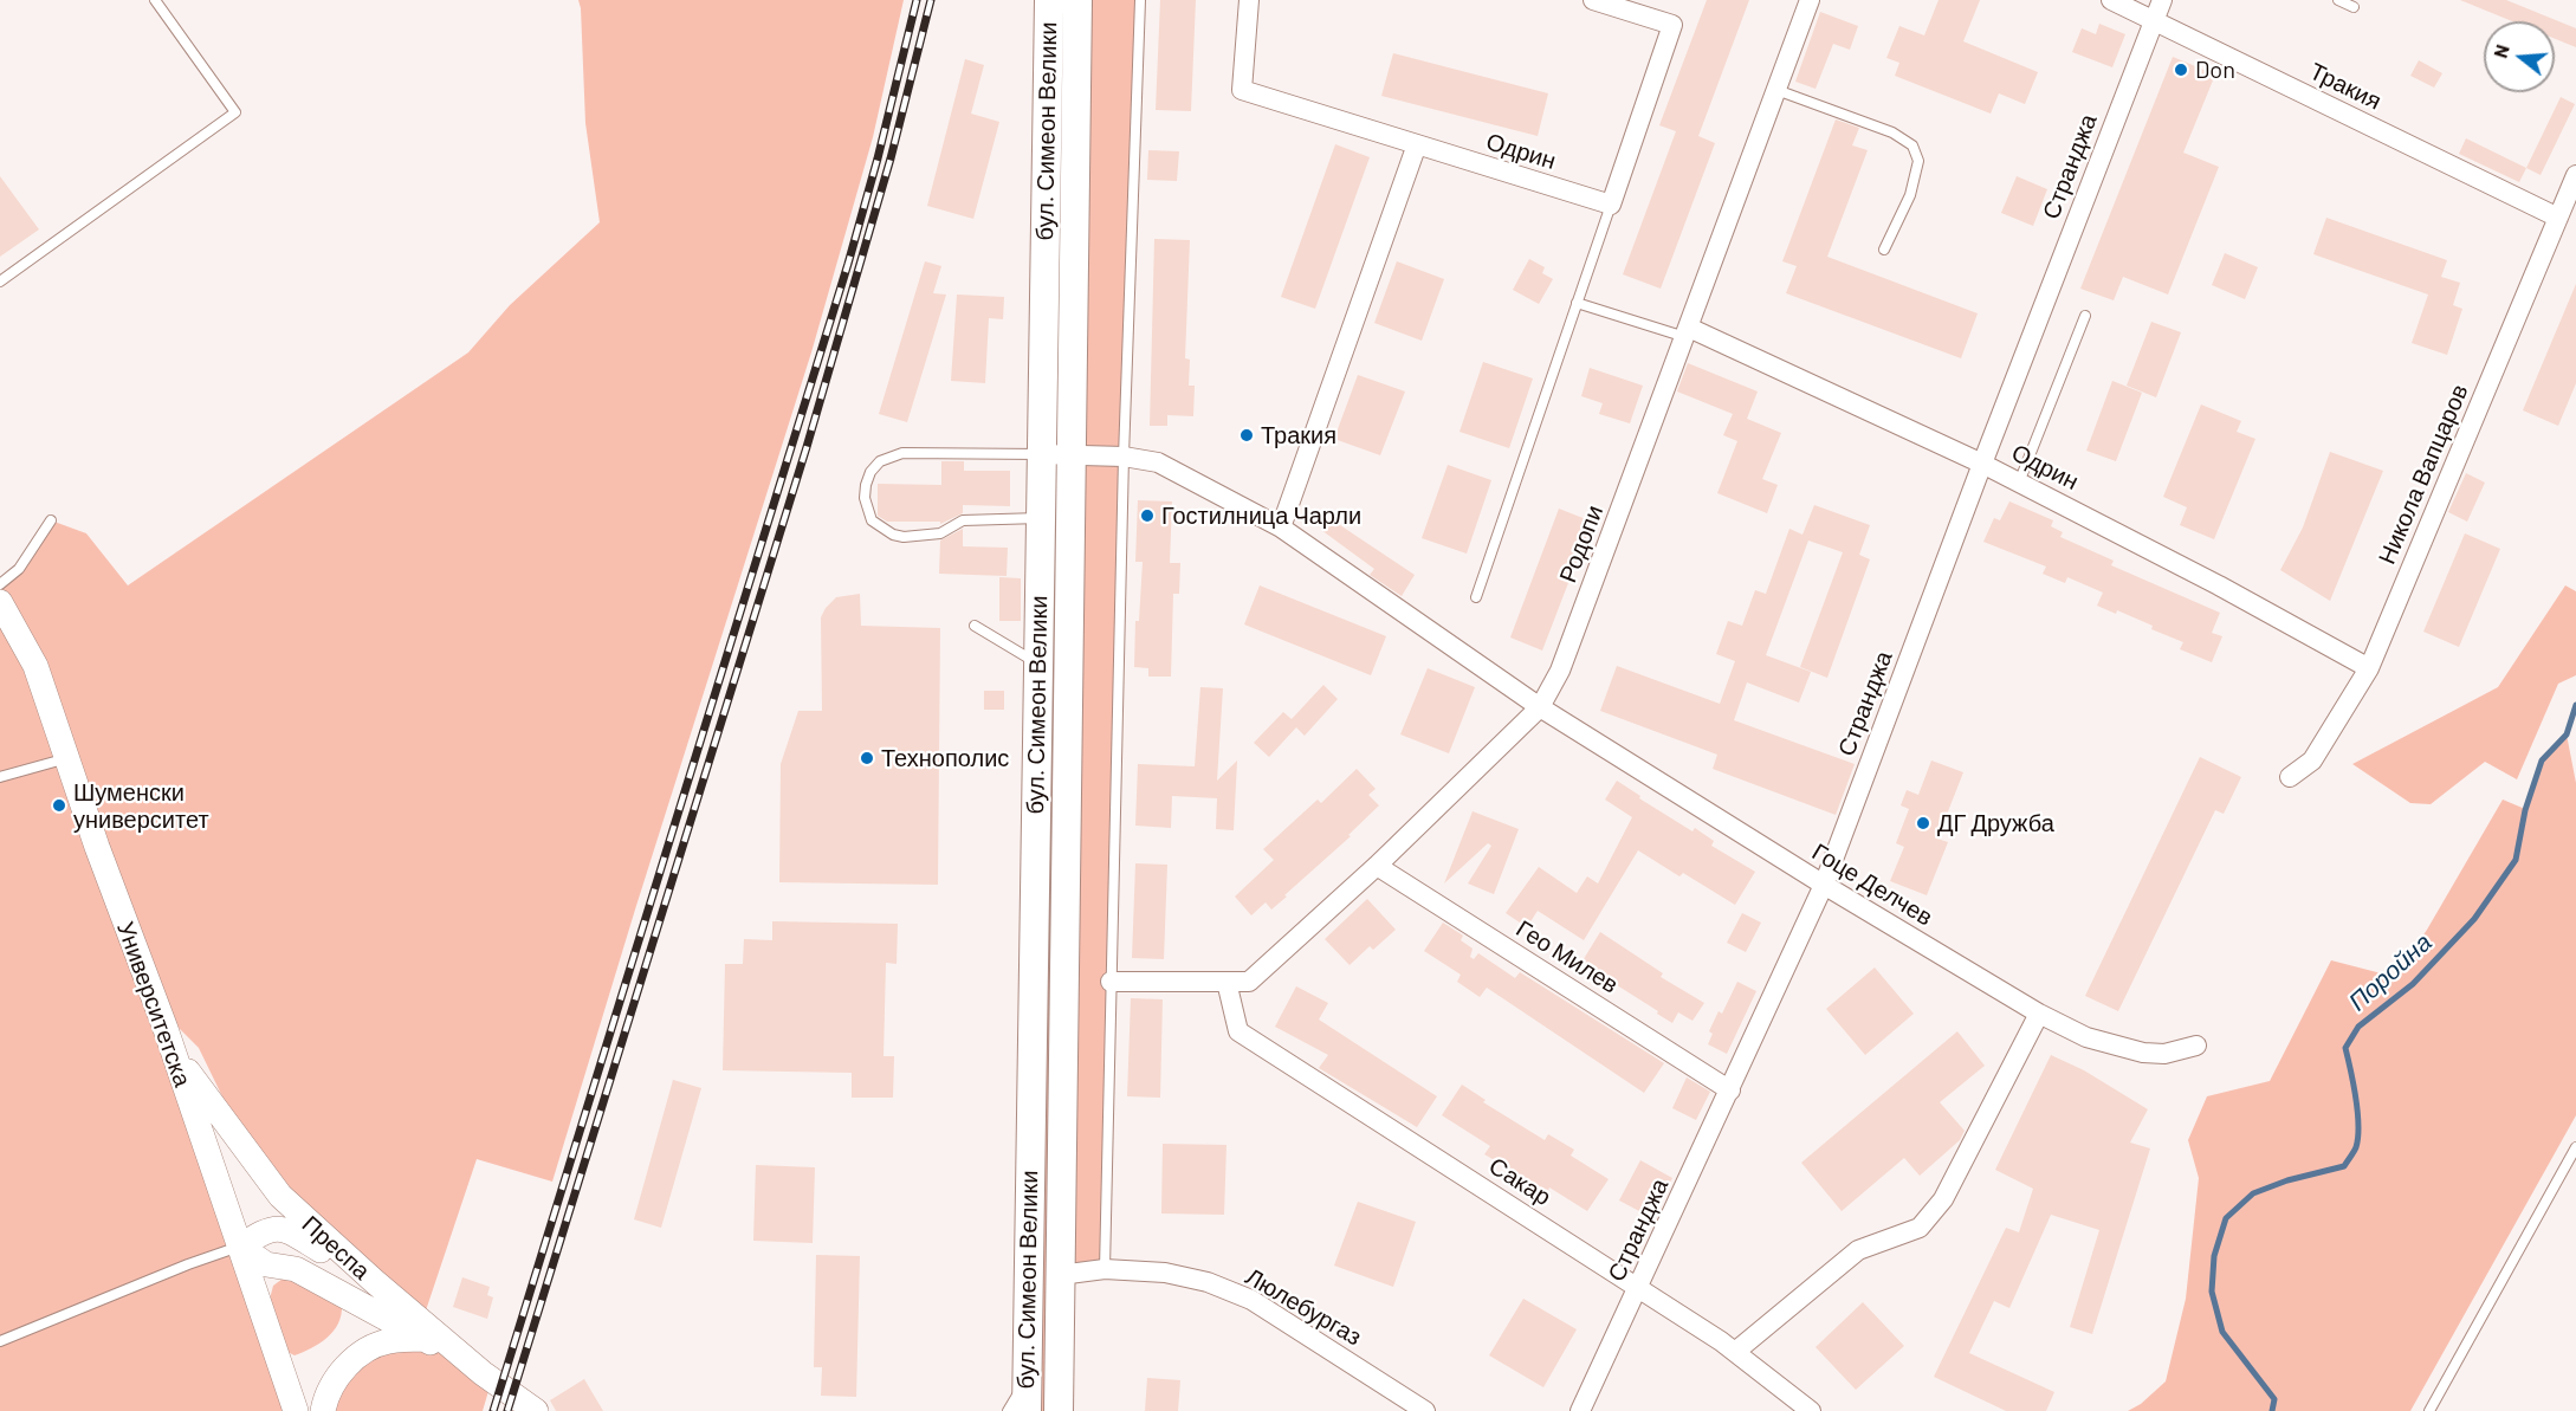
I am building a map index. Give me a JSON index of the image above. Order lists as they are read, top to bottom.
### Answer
{
  "streets": {
    "main road": ["бул. Симеон Велики"],
    "street": [
      "Тракия",
      "Одрин",
      "Странджа",
      "Никола Вапцаров",
      "Родопи",
      "Гоце Делчев",
      "Гео Милев",
      "Университетска",
      "Сакар",
      "Преспа",
      "Люлебургаз"
    ]
  },
  "crossings": [
    ["Тракия", "Странджа"],
    ["Тракия", "Никола Вапцаров"],
    ["бул. Симеон Велики", "Гоце Делчев"],
    ["бул. Симеон Велики", "Люлебургаз"],
    ["Одрин", "Странджа"],
    ["Одрин", "Никола Вапцаров"],
    ["Одрин", "Родопи"],
    ["Странджа", "Гоце Делчев"],
    ["Странджа", "Гео Милев"],
    ["Странджа", "Сакар"],
    ["Родопи", "Гоце Делчев"],
    ["Родопи", "Гео Милев"],
    ["Родопи", "Сакар"],
    ["Университетска", "Преспа"]
  ],
  "water": ["Поройна"],
  "places": [
    "Don",
    "Тракия",
    "Гостилница Чарли",
    "Технополис",
    "Шуменски университет",
    "ДГ Дружба"
  ],
  "north": "left"
}
